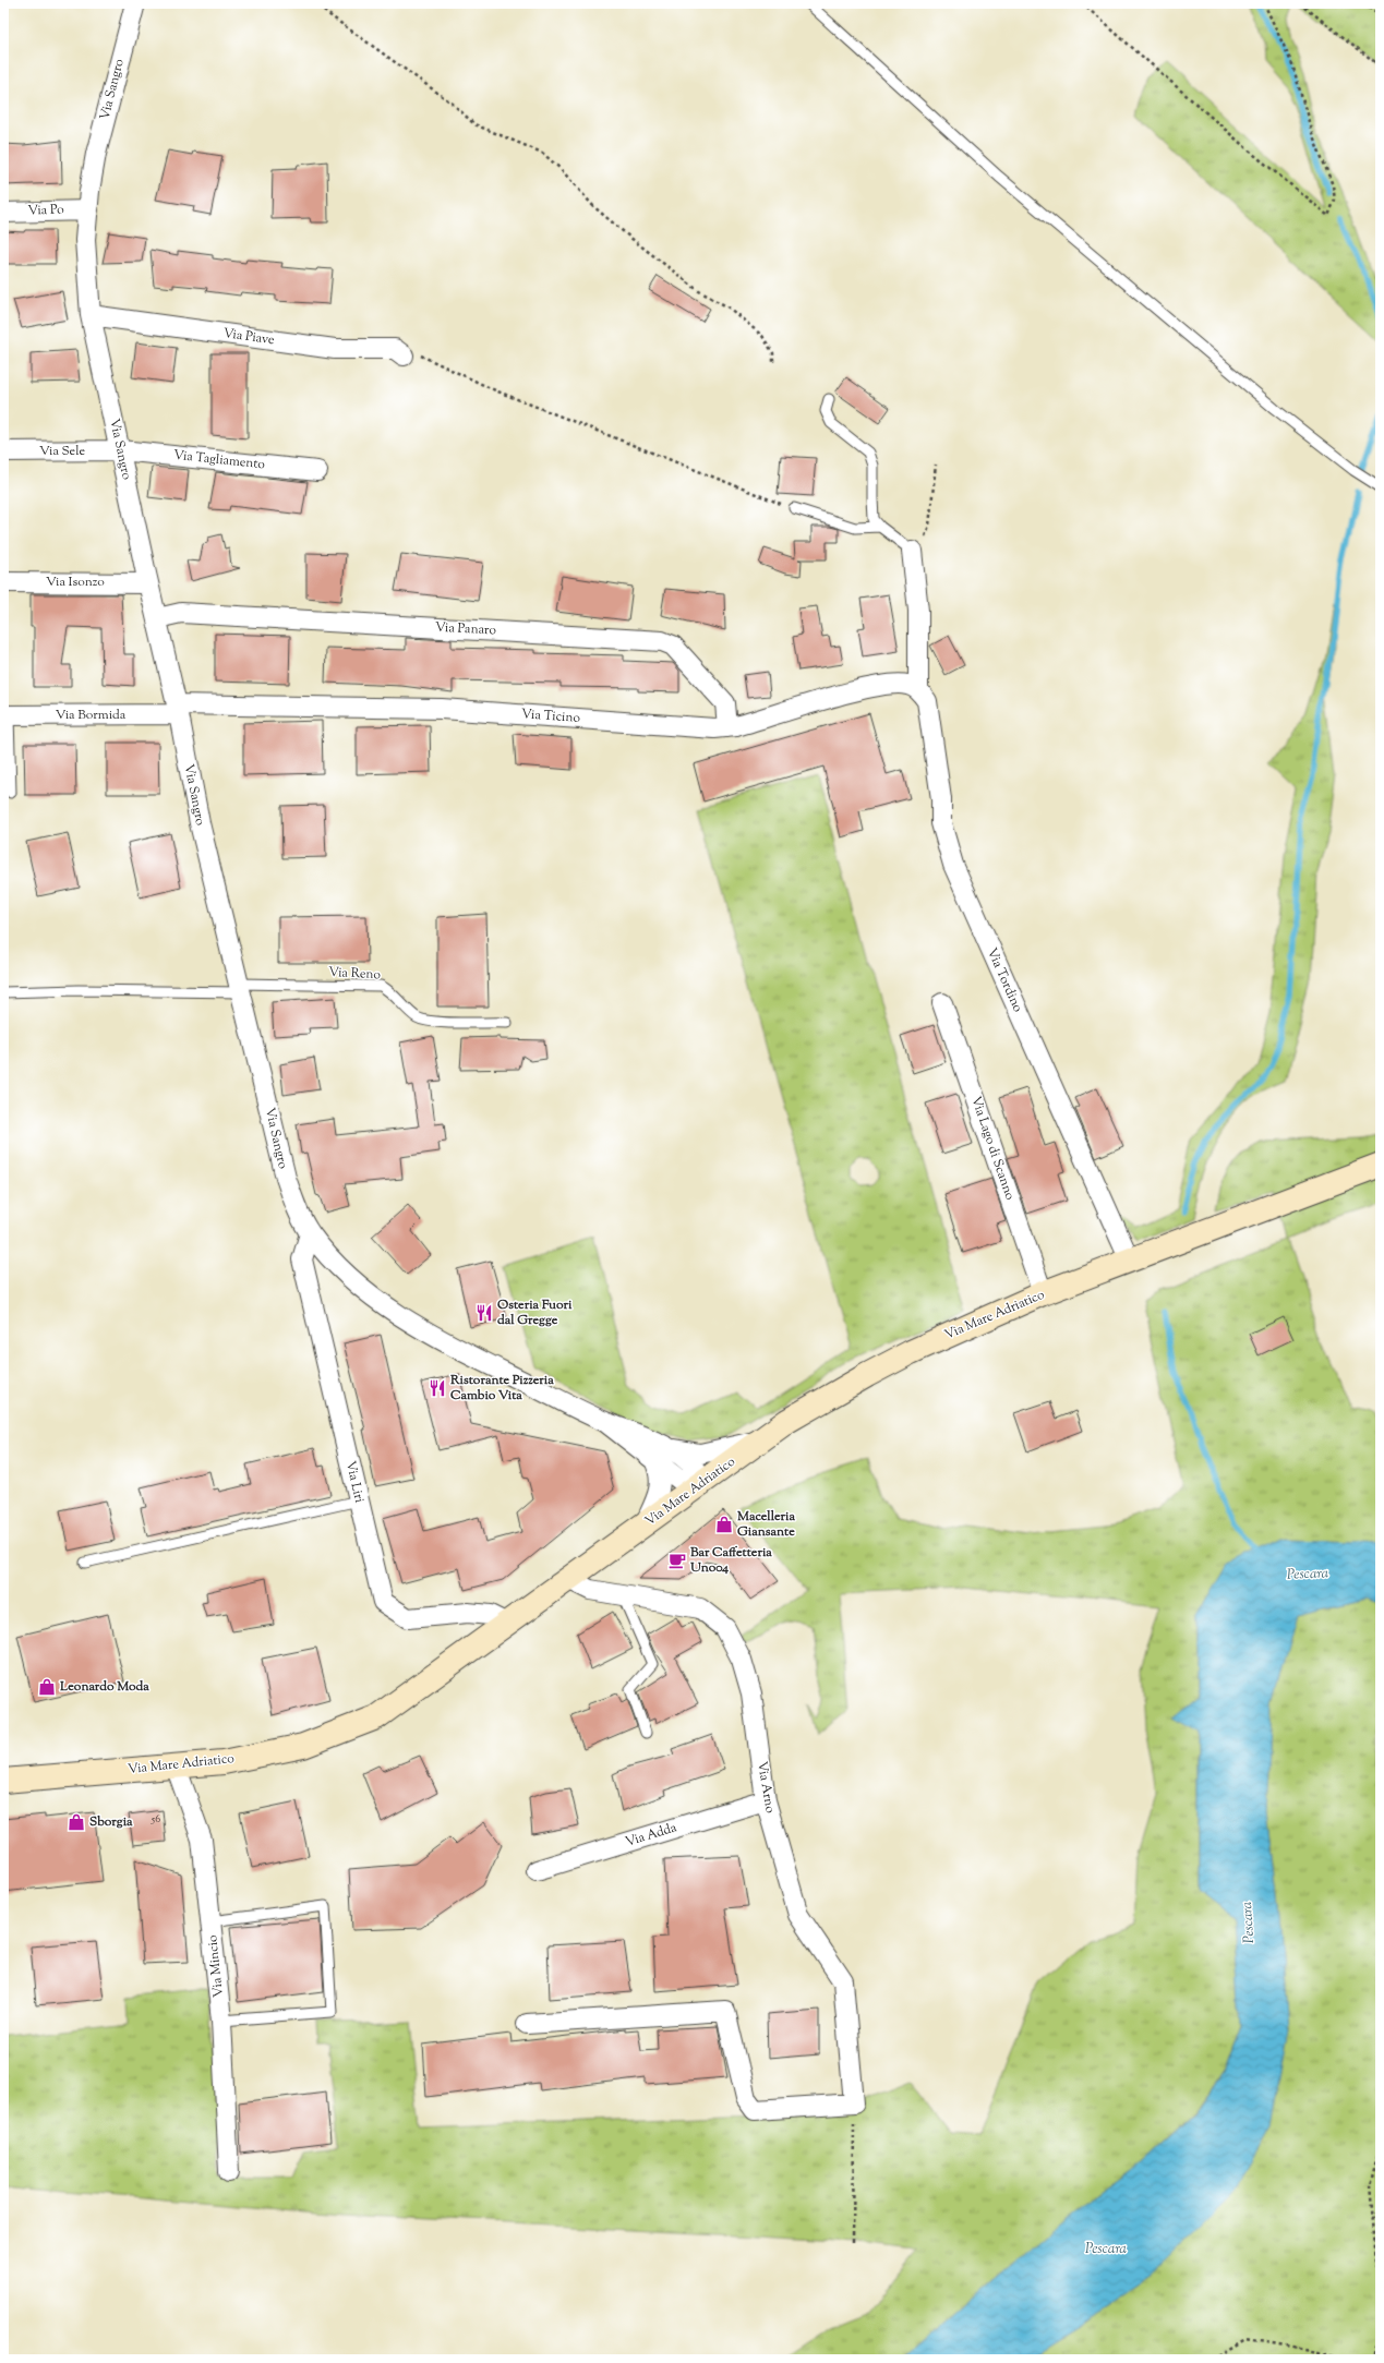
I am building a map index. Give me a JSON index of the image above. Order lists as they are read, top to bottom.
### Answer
{
  "streets": {
    "main road": ["Via Mare Adriatico"],
    "street": [
      "Via Sangro",
      "Via Po",
      "Via Piave",
      "Via Sele",
      "Via Tagliamento",
      "Via Isonzo",
      "Via Panaro",
      "Via Bormida",
      "Via Ticino",
      "Via Tordino",
      "Via Lago di Scanno",
      "Via Liri",
      "Via Arno",
      "Via Adda",
      "Via Mincio"
    ],
    "lane": ["Via Reno"]
  },
  "crossings": [
    ["Via Sangro", "Via Po"],
    ["Via Sangro", "Via Piave"],
    ["Via Sangro", "Via Sele"],
    ["Via Sangro", "Via Tagliamento"],
    ["Via Sangro", "Via Isonzo"],
    ["Via Sangro", "Via Panaro"],
    ["Via Sangro", "Via Bormida"],
    ["Via Sangro", "Via Ticino"],
    ["Via Sangro", "Via Reno"],
    ["Via Sangro", "Via Mare Adriatico"],
    ["Via Sangro", "Via Liri"],
    ["Via Sele", "Via Tagliamento"],
    ["Via Panaro", "Via Ticino"],
    ["Via Bormida", "Via Ticino"],
    ["Via Ticino", "Via Tordino"],
    ["Via Tordino", "Via Mare Adriatico"],
    ["Via Lago di Scanno", "Via Mare Adriatico"],
    ["Via Mare Adriatico", "Via Liri"],
    ["Via Mare Adriatico", "Via Arno"],
    ["Via Mare Adriatico", "Via Mincio"],
    ["Via Arno", "Via Adda"]
  ],
  "water": ["Pescara"],
  "places": {
    "restaurant": ["Osteria Fuori dal Gregge", "Ristorante Pizzeria Cambio Vita"],
    "shop": ["Macelleria Giansante", "Leonardo Moda", "Sborgia"],
    "cafe": ["Bar Caffetteria Uno04"]
  },
  "house_numbers": ["56"]
}
